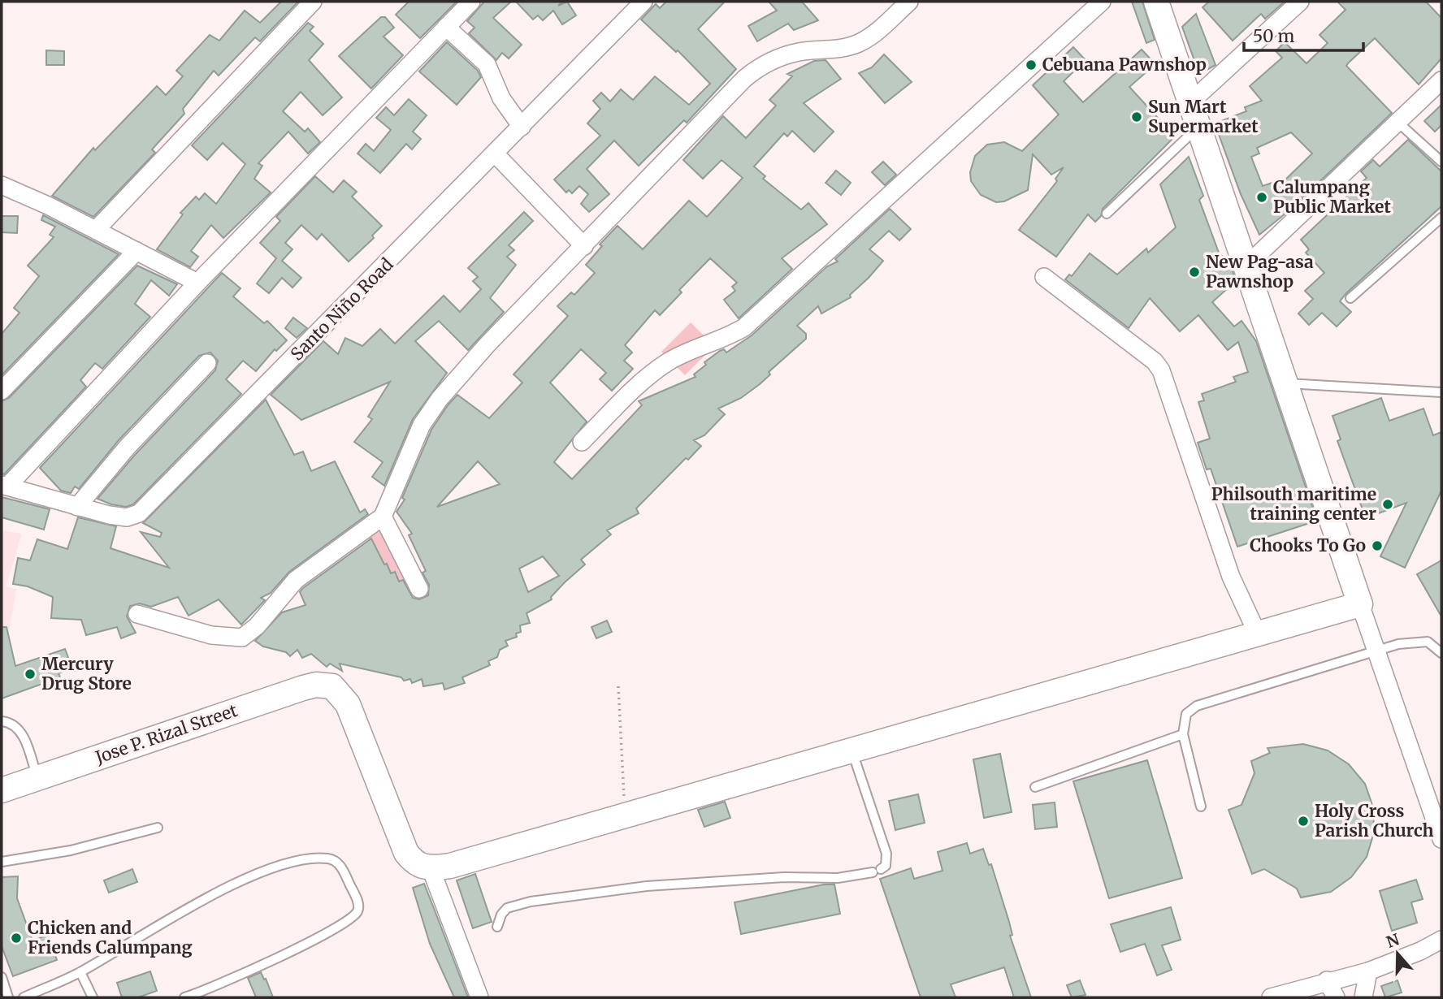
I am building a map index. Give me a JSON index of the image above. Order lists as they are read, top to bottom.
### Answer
{
  "streets": {
    "street": ["Santo Niño Road", "Jose P. Rizal Street"]
  },
  "places": [
    "Cebuana Pawnshop",
    "Sun Mart Supermarket",
    "Calumpang Public Market",
    "New Pag-asa Pawnshop",
    "Philsouth maritime training center",
    "Chooks To Go",
    "Mercury Drug Store",
    "Holy Cross Parish Church",
    "Chicken and Friends Calumpang"
  ],
  "scale_bar": "50 m",
  "north": "top"
}
